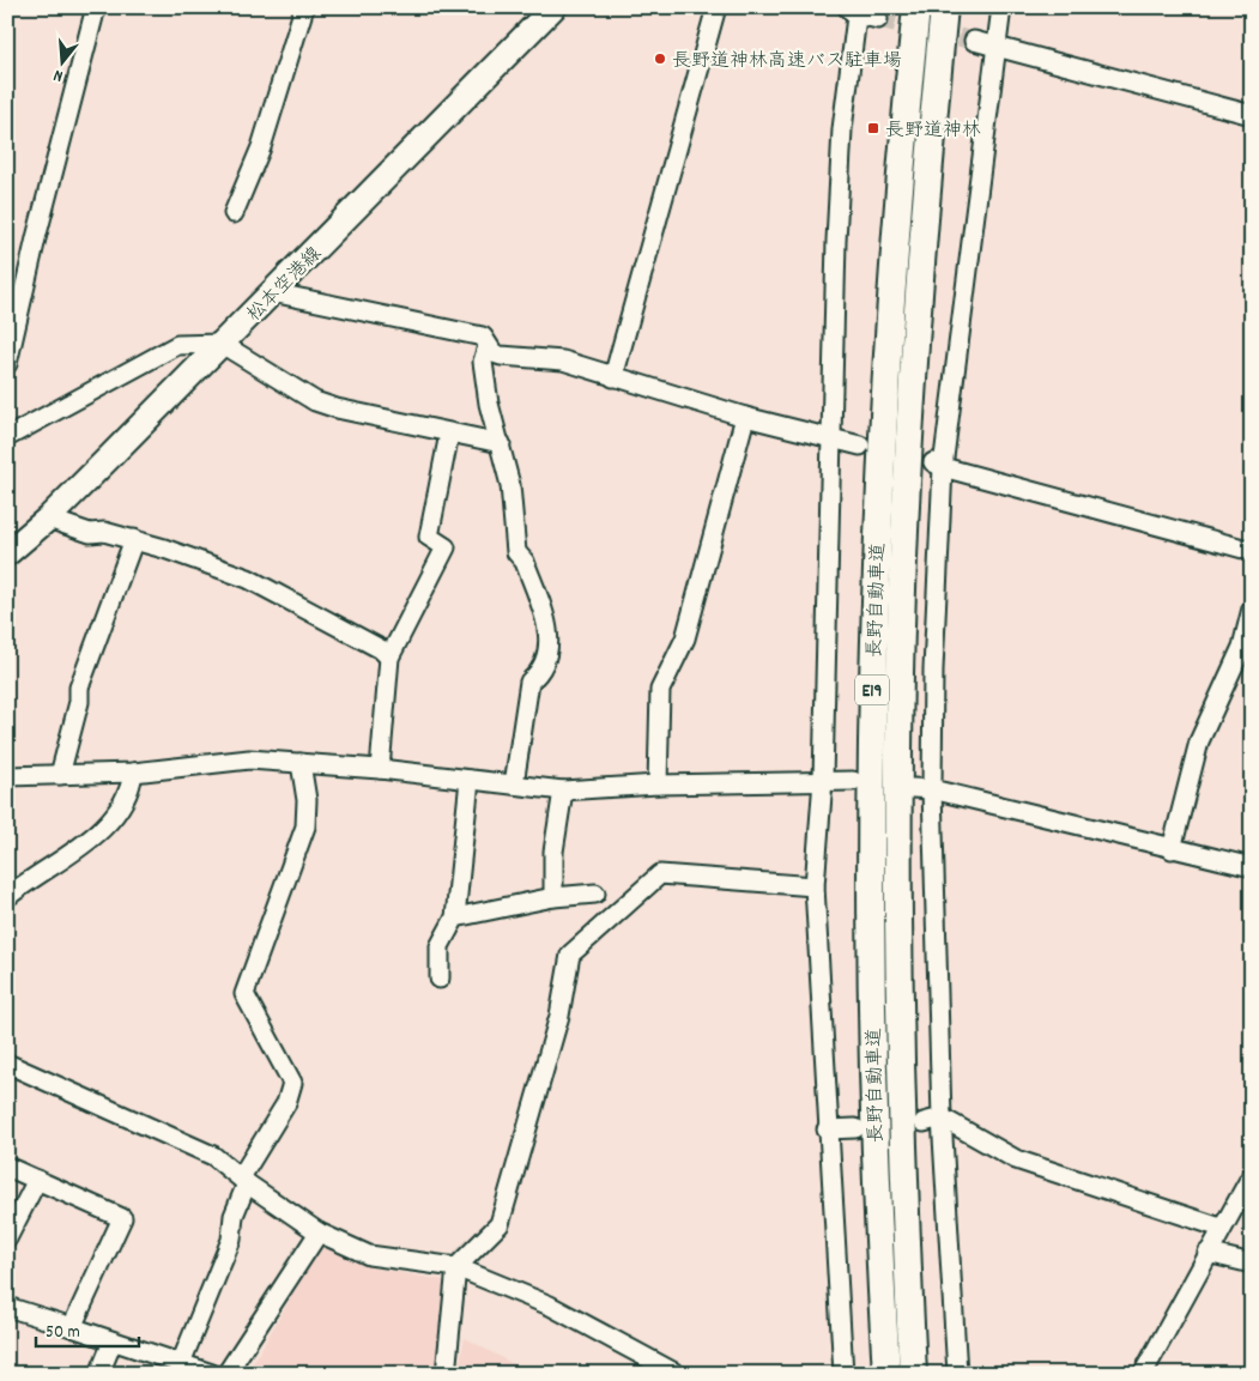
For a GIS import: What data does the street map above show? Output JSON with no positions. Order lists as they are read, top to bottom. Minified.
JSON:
{"streets":{"highway":["長野自動車道","E19"],"main road":["松本空港線"]},"places":{"other":["長野道神林高速バス駐車場"],"transit":["長野道神林"]},"scale_bar":"50 m","north":"bottom"}
